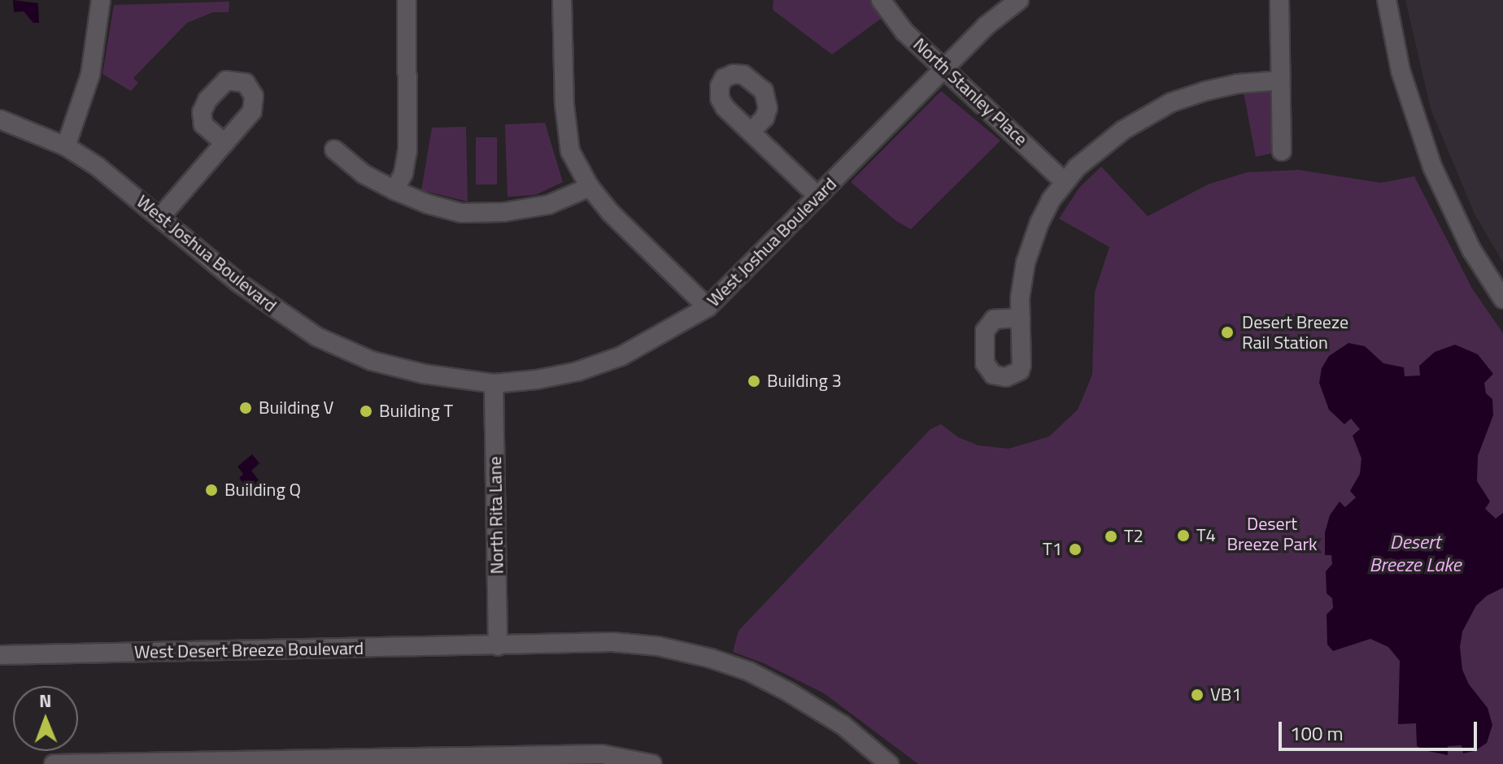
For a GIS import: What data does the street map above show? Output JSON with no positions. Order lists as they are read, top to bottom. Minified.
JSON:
{"streets":{"street":["North Stanley Place","West Joshua Boulevard","North Rita Lane","West Desert Breeze Boulevard"]},"crossings":[["North Stanley Place","West Joshua Boulevard"],["West Joshua Boulevard","North Rita Lane"],["North Rita Lane","West Desert Breeze Boulevard"]],"water":["Desert Breeze Lake"],"parks":["Desert Breeze Park"],"places":["Desert Breeze Rail Station","Building 3","Building V","Building T","Building Q","T4","T2","T1","VB1"],"scale_bar":"100 m","north":"top"}
